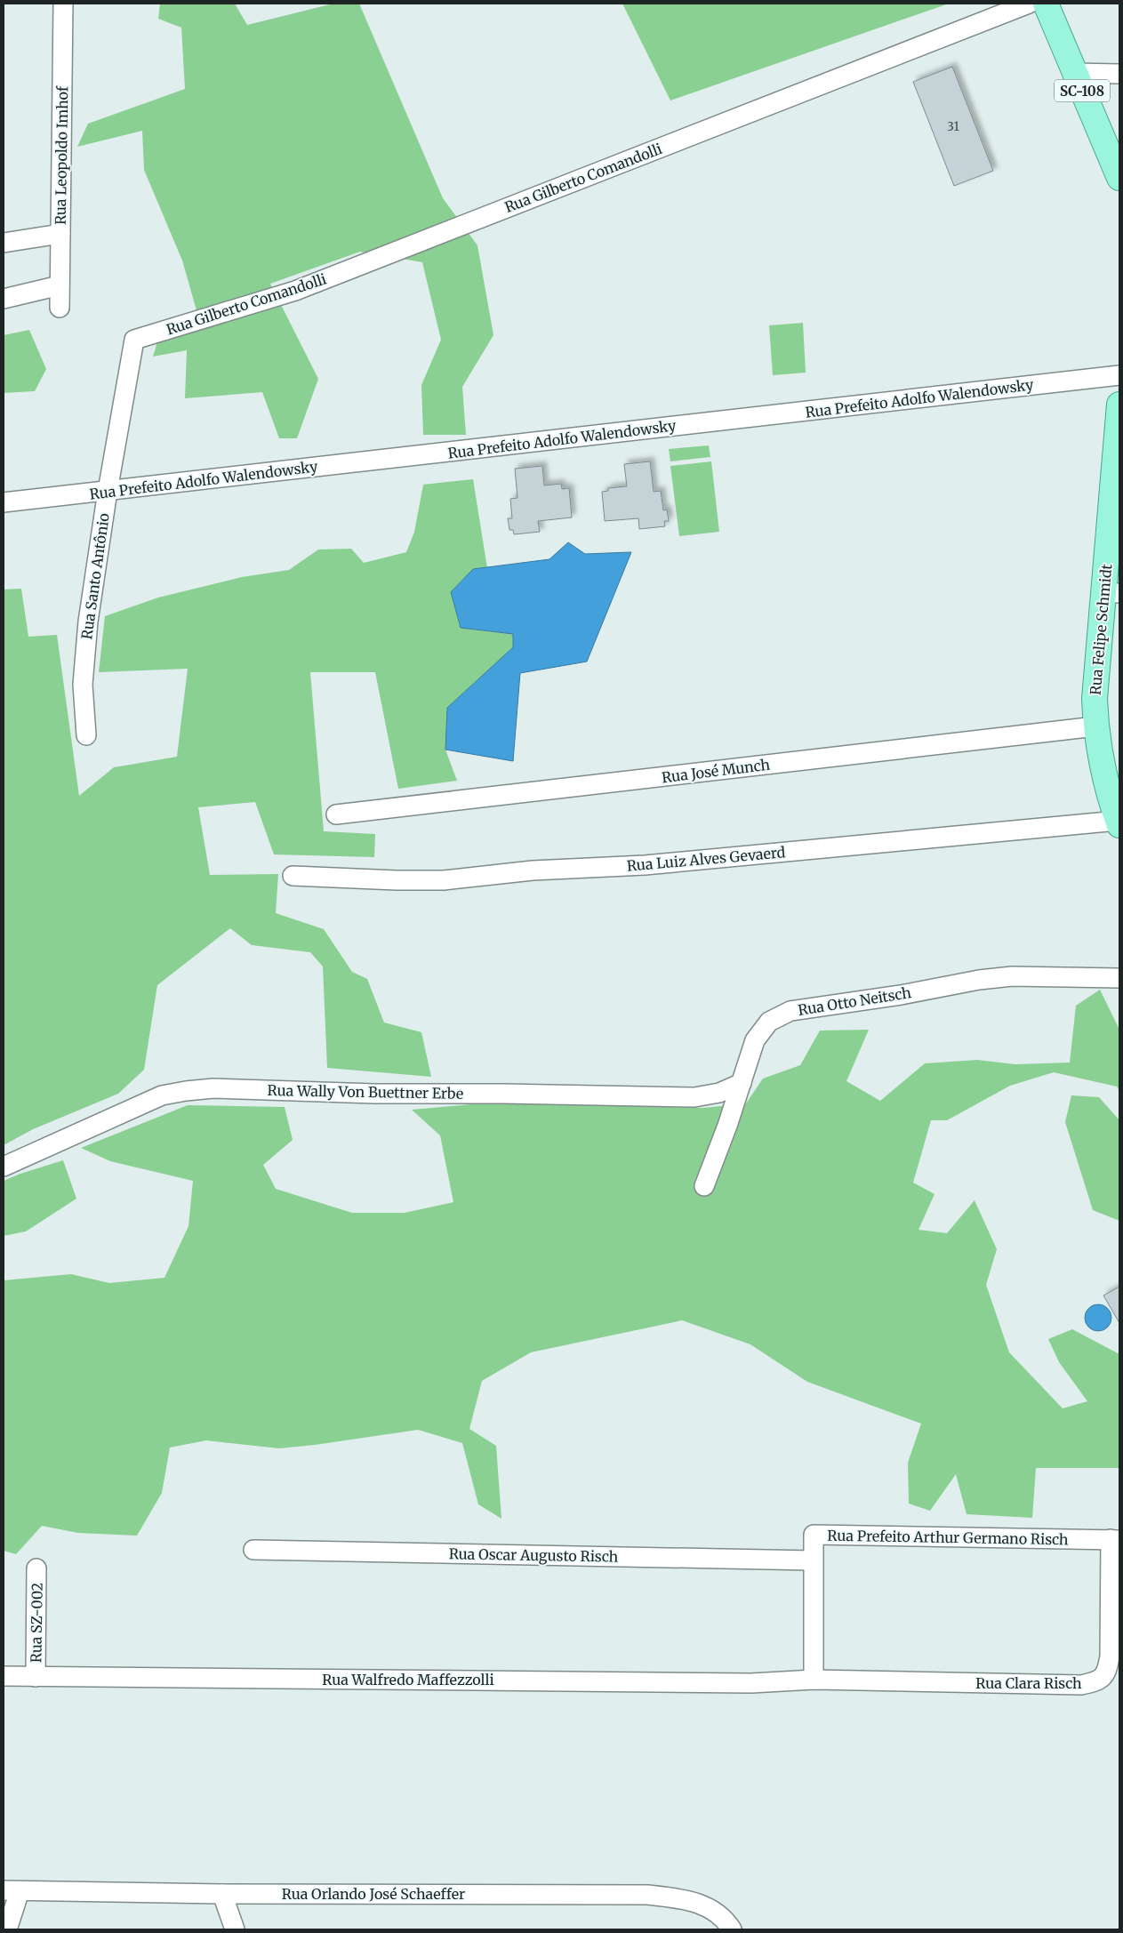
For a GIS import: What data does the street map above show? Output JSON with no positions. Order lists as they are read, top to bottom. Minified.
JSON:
{"streets":{"main road":["SC-108","Rua Felipe Schmidt"],"street":["Rua Leopoldo Imhof","Rua Gilberto Comandolli","Rua Prefeito Adolfo Walendowsky","Rua Santo Antônio","Rua José Munch","Rua Luiz Alves Gevaerd","Rua Otto Neitsch","Rua Wally Von Buettner Erbe","Rua Prefeito Arthur Germano Risch","Rua Oscar Augusto Risch","Rua SZ-002","Rua Walfredo Maffezzolli","Rua Clara Risch","Rua Orlando José Schaeffer"]},"crossings":[["Rua Gilberto Comandolli","Rua Santo Antônio"],["Rua Prefeito Adolfo Walendowsky","Rua Santo Antônio"],["Rua Felipe Schmidt","Rua José Munch"],["Rua Felipe Schmidt","Rua Luiz Alves Gevaerd"],["Rua Otto Neitsch","Rua Wally Von Buettner Erbe"],["Rua Prefeito Arthur Germano Risch","Rua Oscar Augusto Risch"],["Rua Prefeito Arthur Germano Risch","Rua Walfredo Maffezzolli"],["Rua Prefeito Arthur Germano Risch","Rua Clara Risch"],["Rua SZ-002","Rua Walfredo Maffezzolli"],["Rua Walfredo Maffezzolli","Rua Clara Risch"]],"house_numbers":["31"]}
